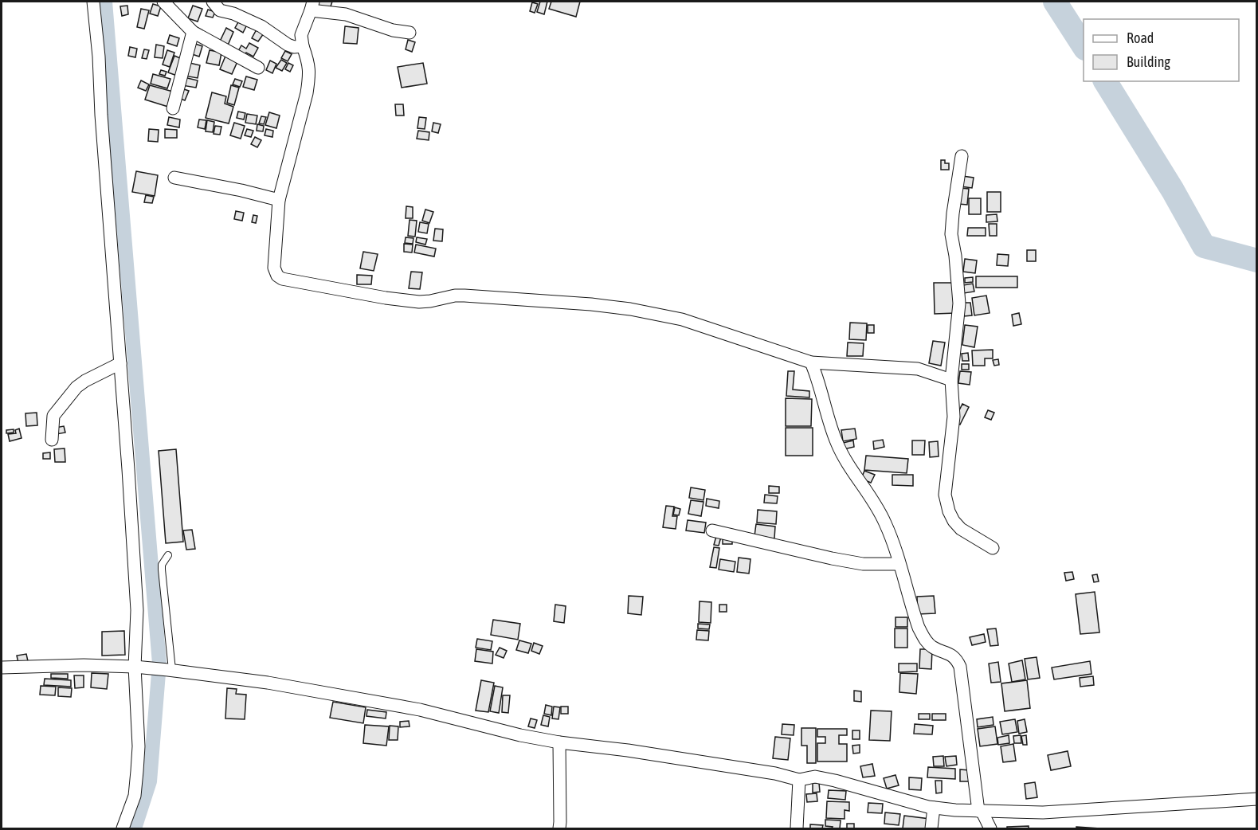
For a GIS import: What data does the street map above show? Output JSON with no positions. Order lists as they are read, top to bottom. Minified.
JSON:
{"legend":["Road","Building"]}
